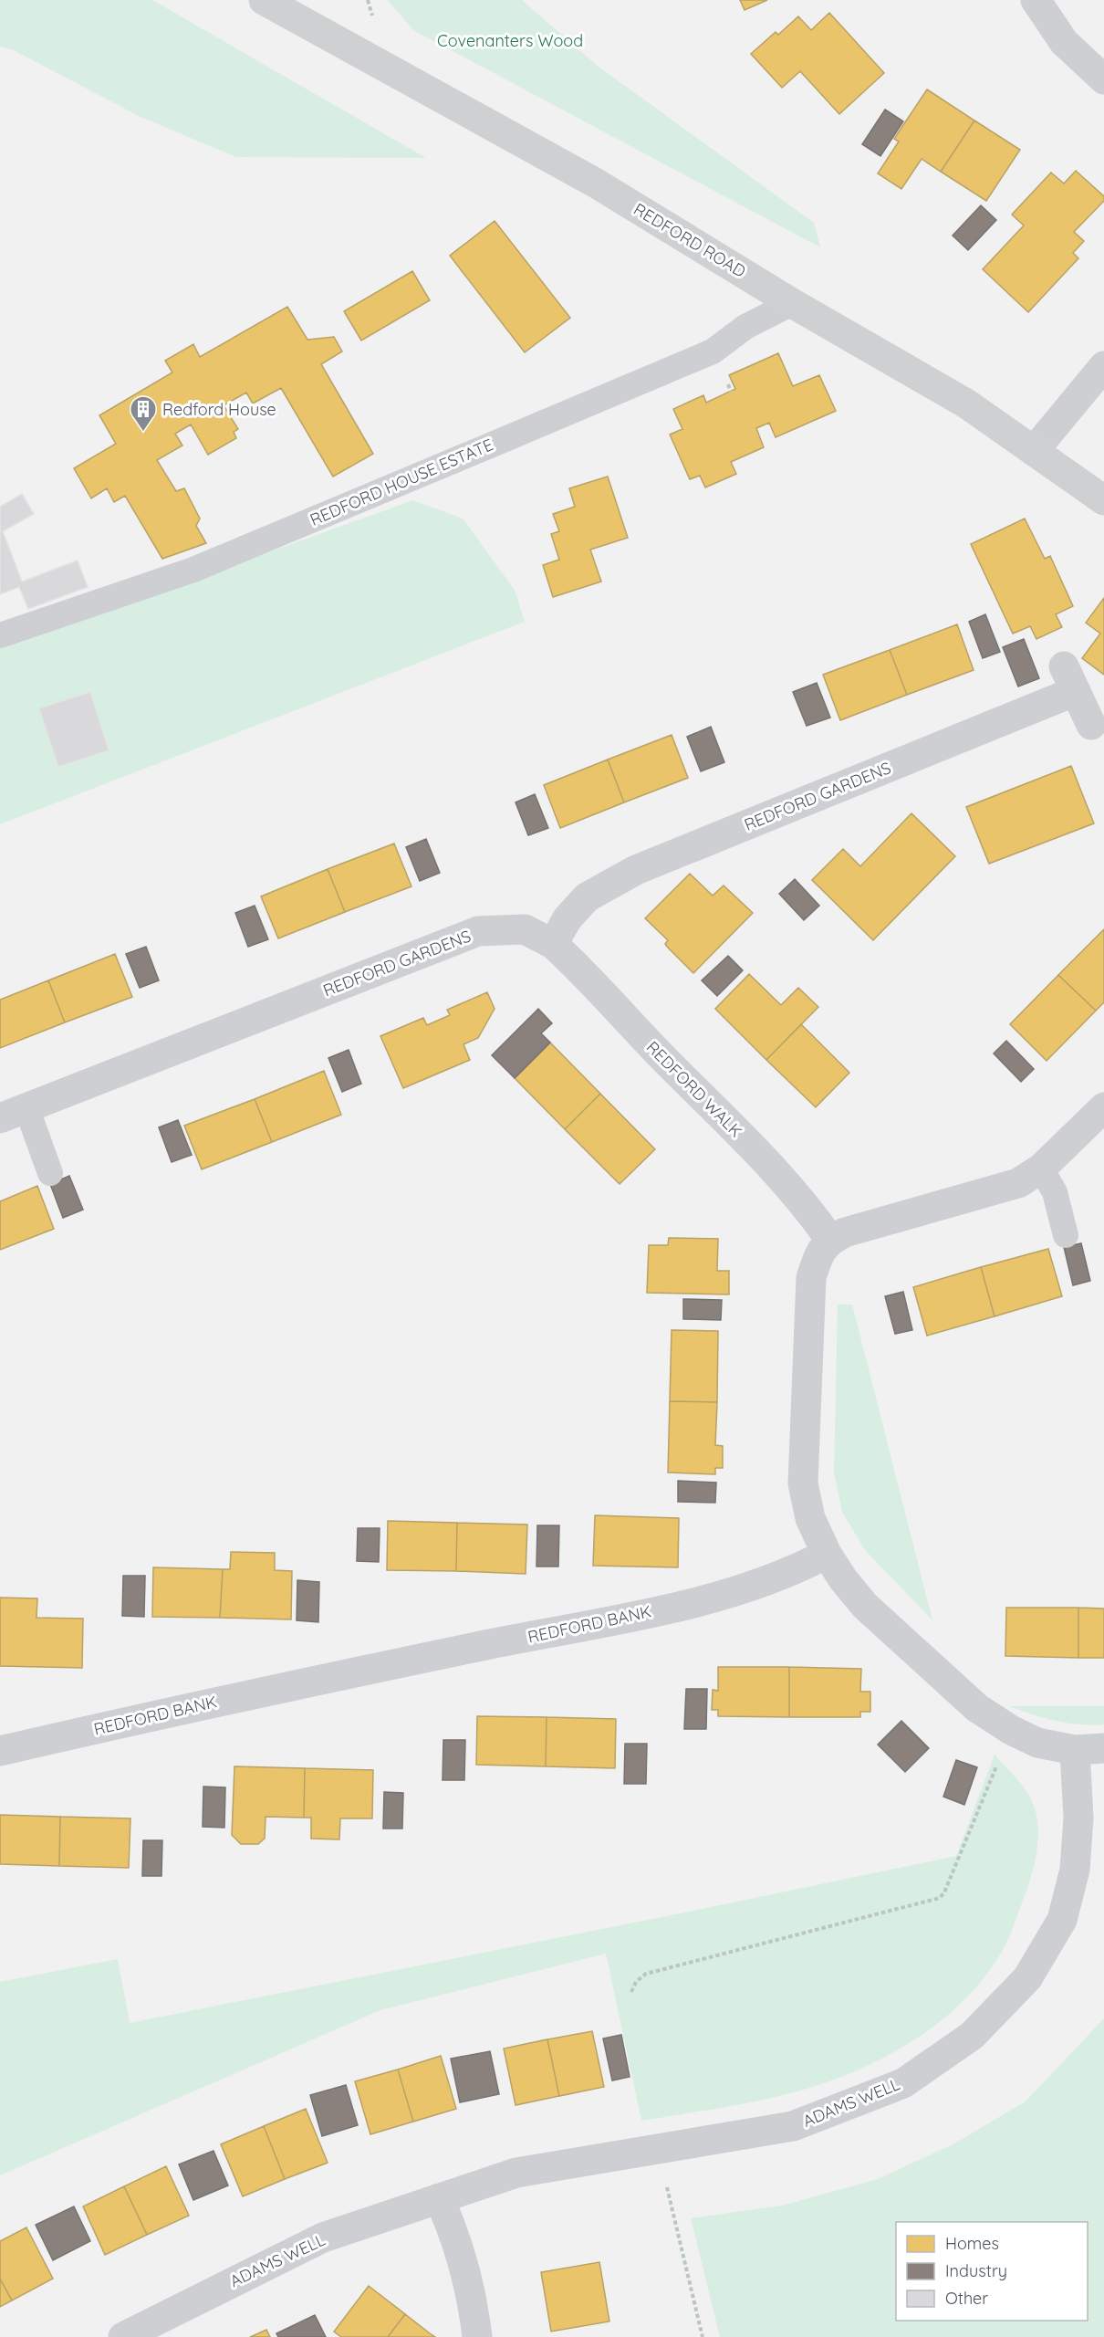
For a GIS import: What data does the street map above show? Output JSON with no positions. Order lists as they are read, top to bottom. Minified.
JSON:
{"streets":{"main road":["REDFORD ROAD"],"street":["REDFORD GARDENS","REDFORD WALK","REDFORD BANK","ADAMS WELL"],"lane":["REDFORD HOUSE ESTATE"]},"crossings":[["REDFORD ROAD","REDFORD HOUSE ESTATE"],["REDFORD GARDENS","REDFORD WALK"]],"parks":["Covenanters Wood"],"places":{"building":["Redford House"]},"legend":["Homes","Industry","Other"]}
